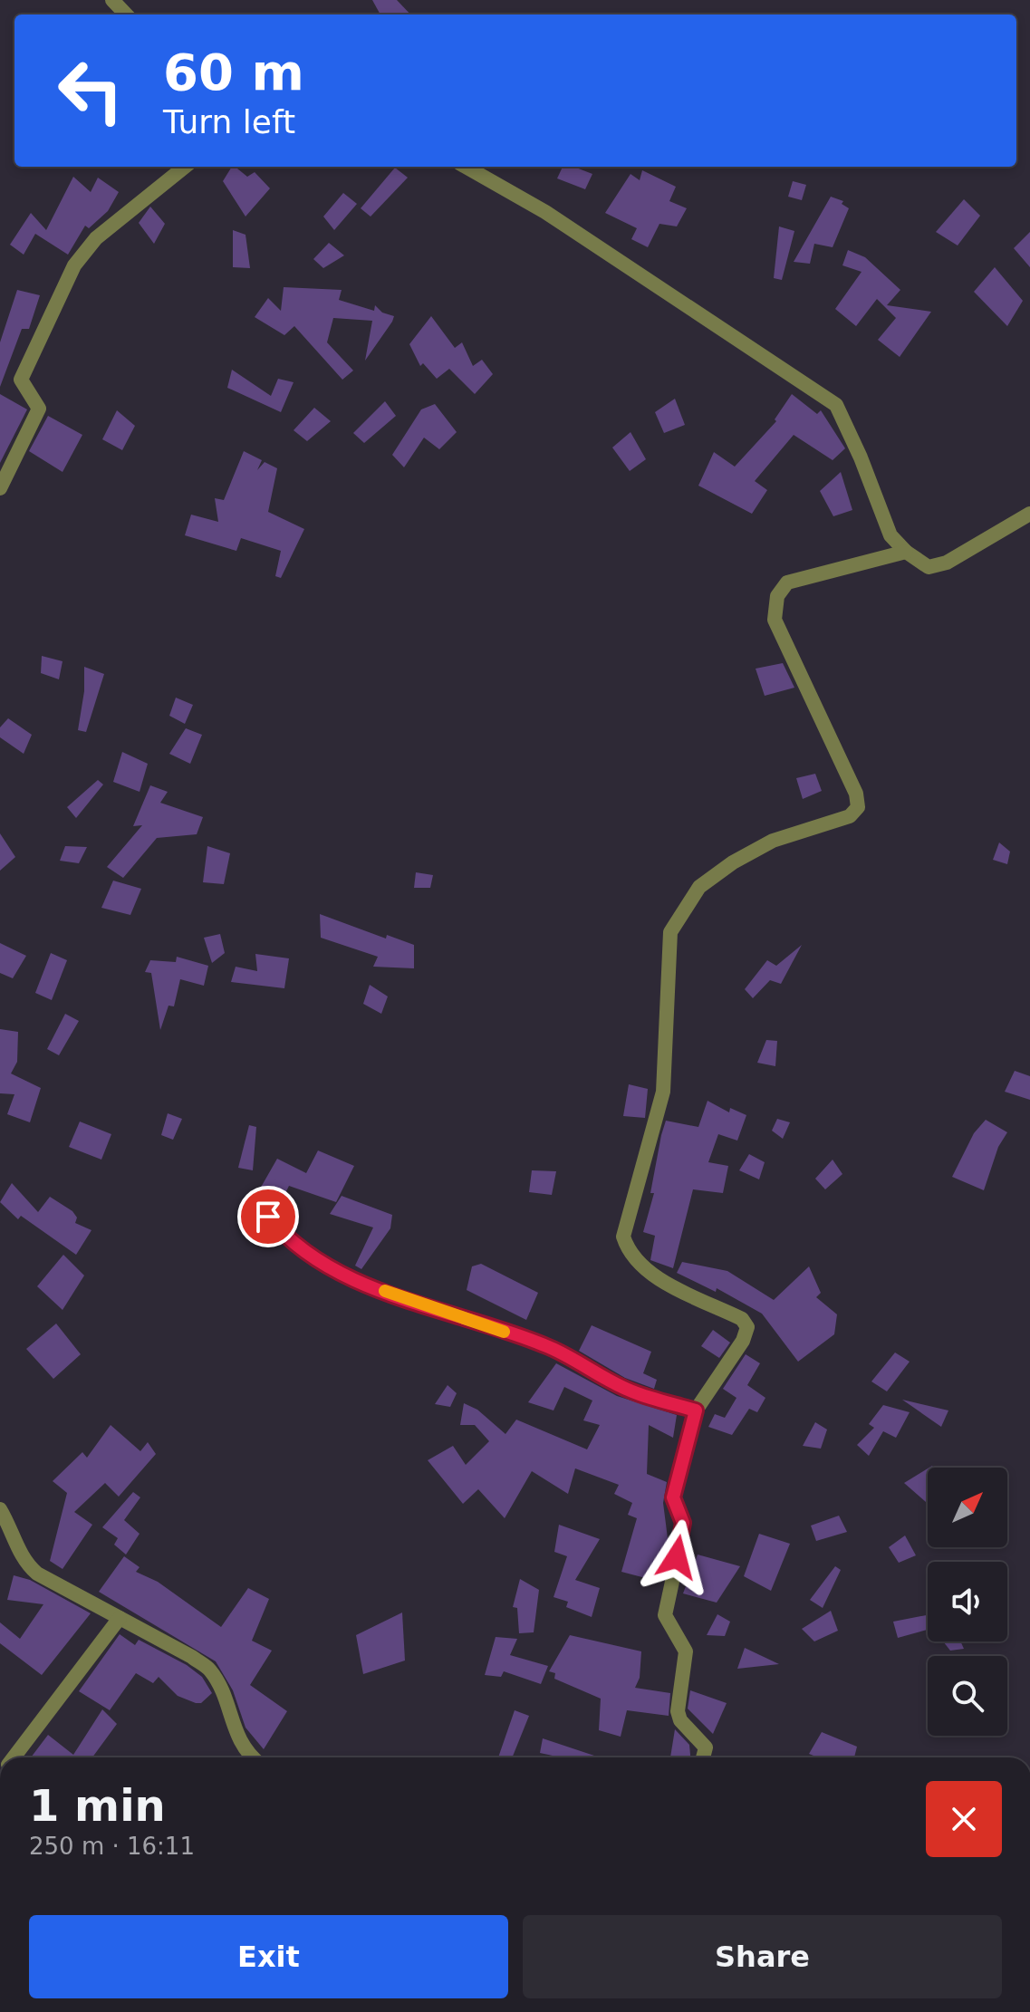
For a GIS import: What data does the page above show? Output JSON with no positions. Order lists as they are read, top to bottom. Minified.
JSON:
{"north":"top right","page":{"turn":["60 m","Turn left"],"heading":["1 min","250 m · 16:11"],"buttons":["Exit","Share"]}}
